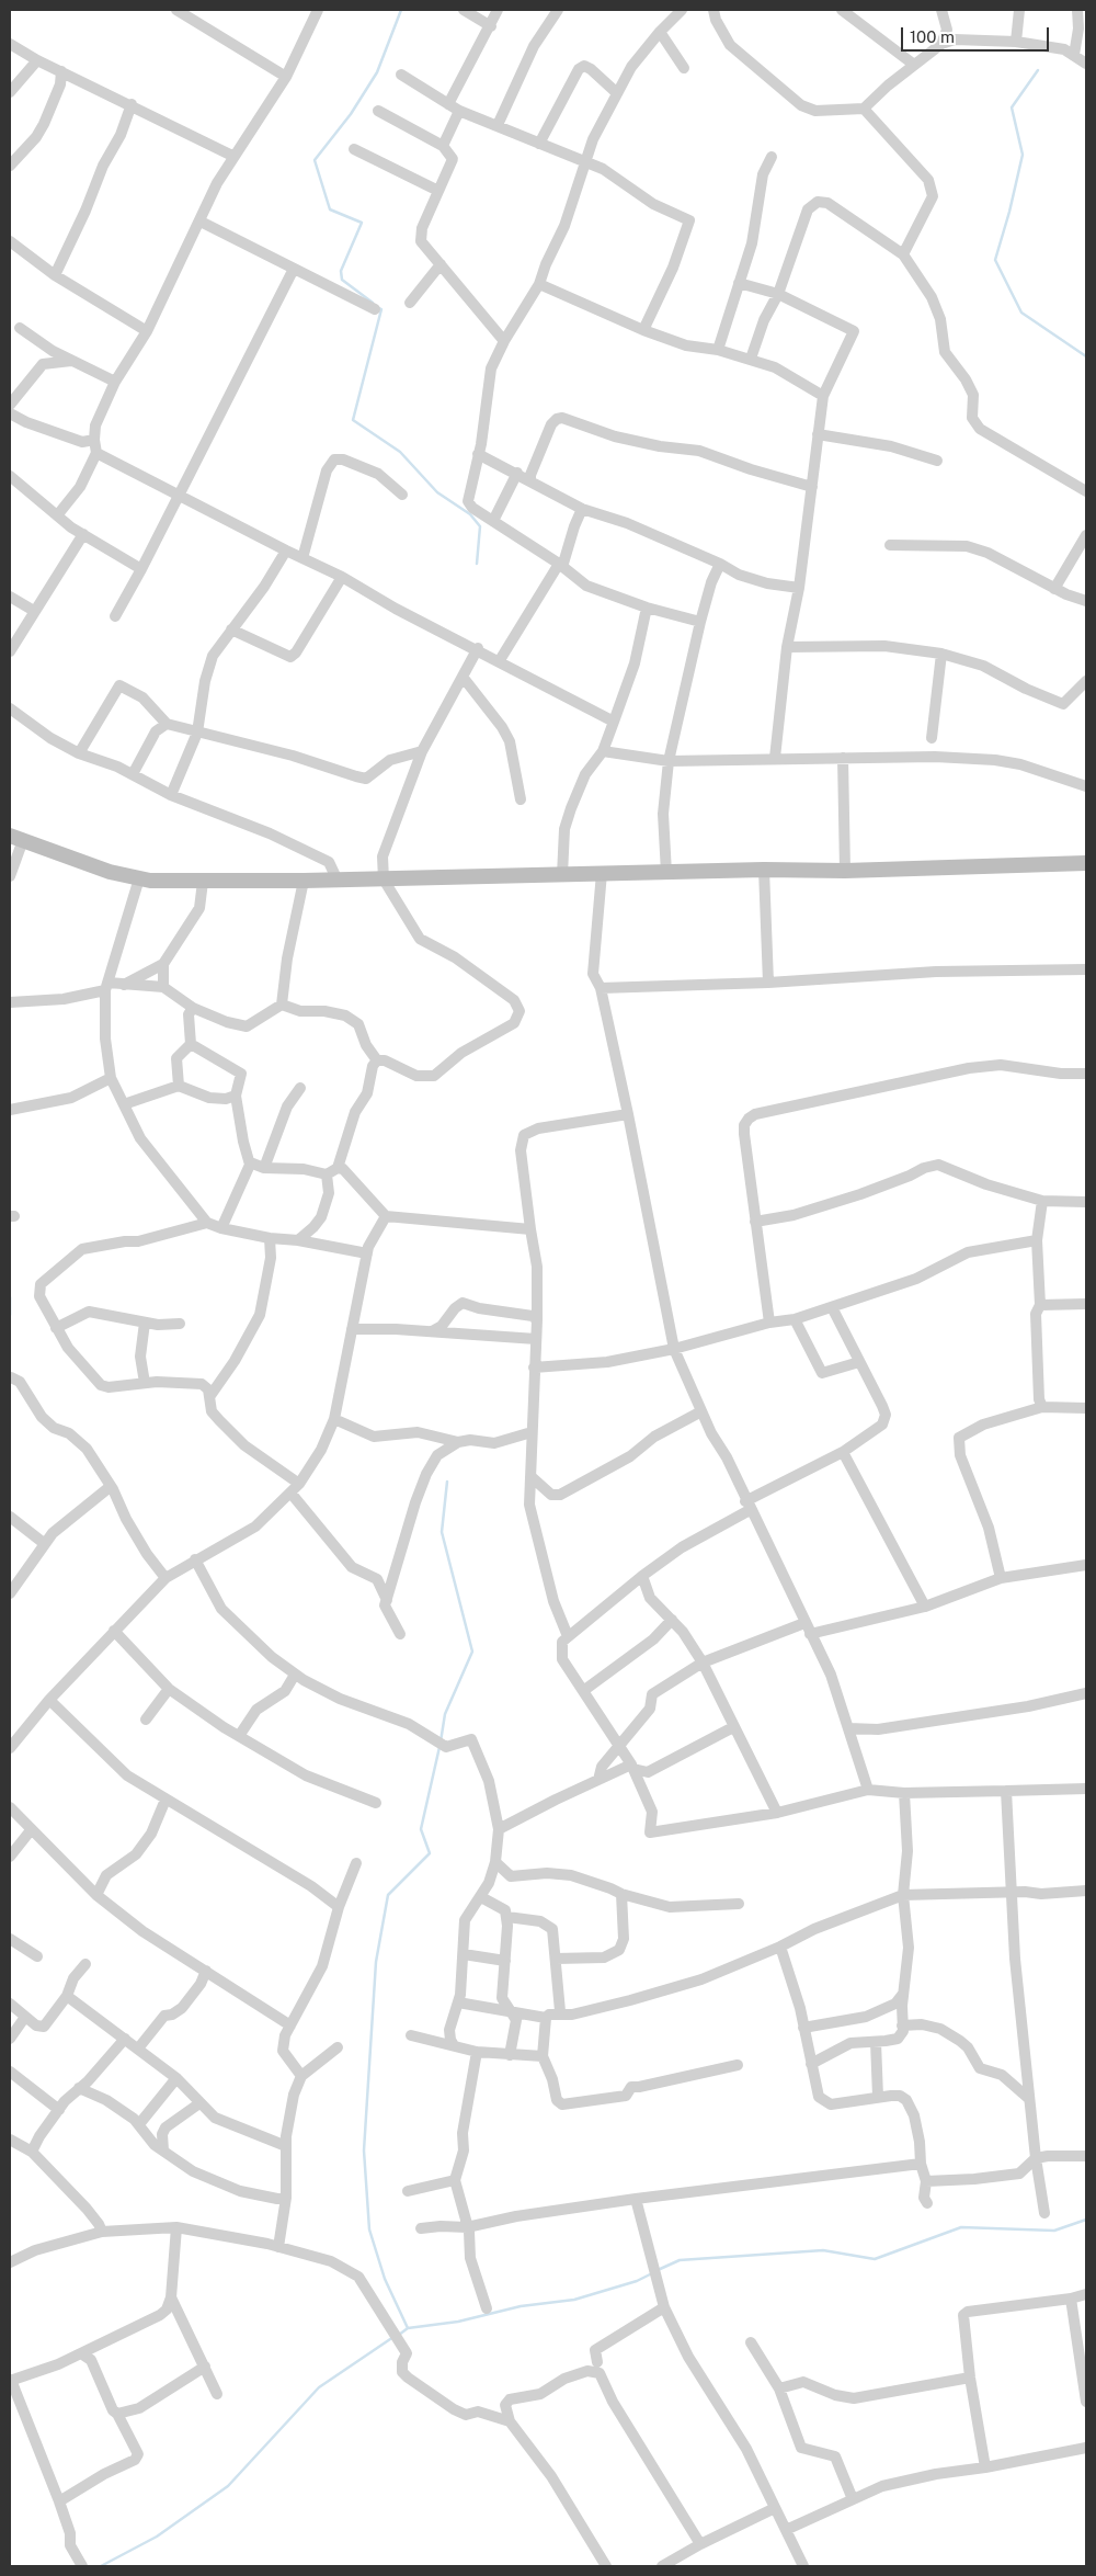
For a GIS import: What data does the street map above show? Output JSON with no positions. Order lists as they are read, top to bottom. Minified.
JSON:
{"scale_bar":"100 m"}
